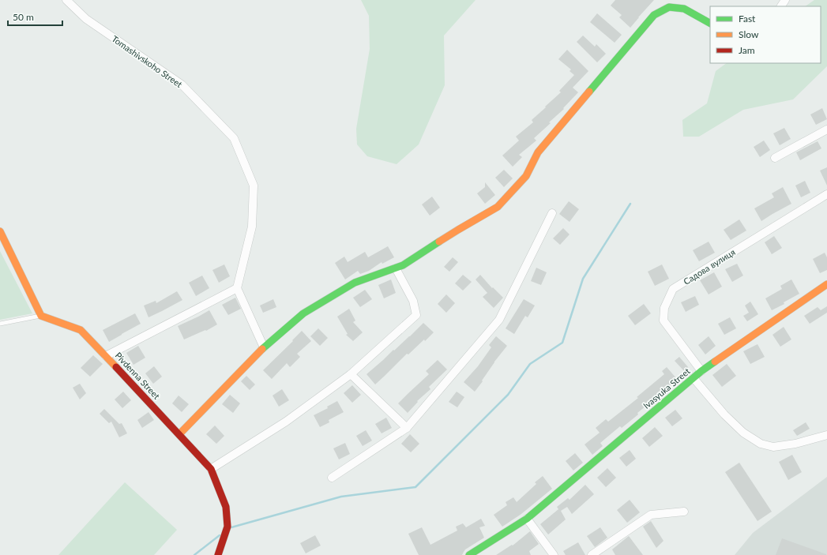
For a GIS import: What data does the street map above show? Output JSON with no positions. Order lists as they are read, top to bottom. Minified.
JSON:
{"streets":{"street":["Tomashivskoho Street","Садова вулиця","Pivdenna Street","Ivasyuka Street"]},"crossings":[["Садова вулиця","Ivasyuka Street"]],"legend":["Fast","Slow","Jam"],"scale_bar":"50 m"}
